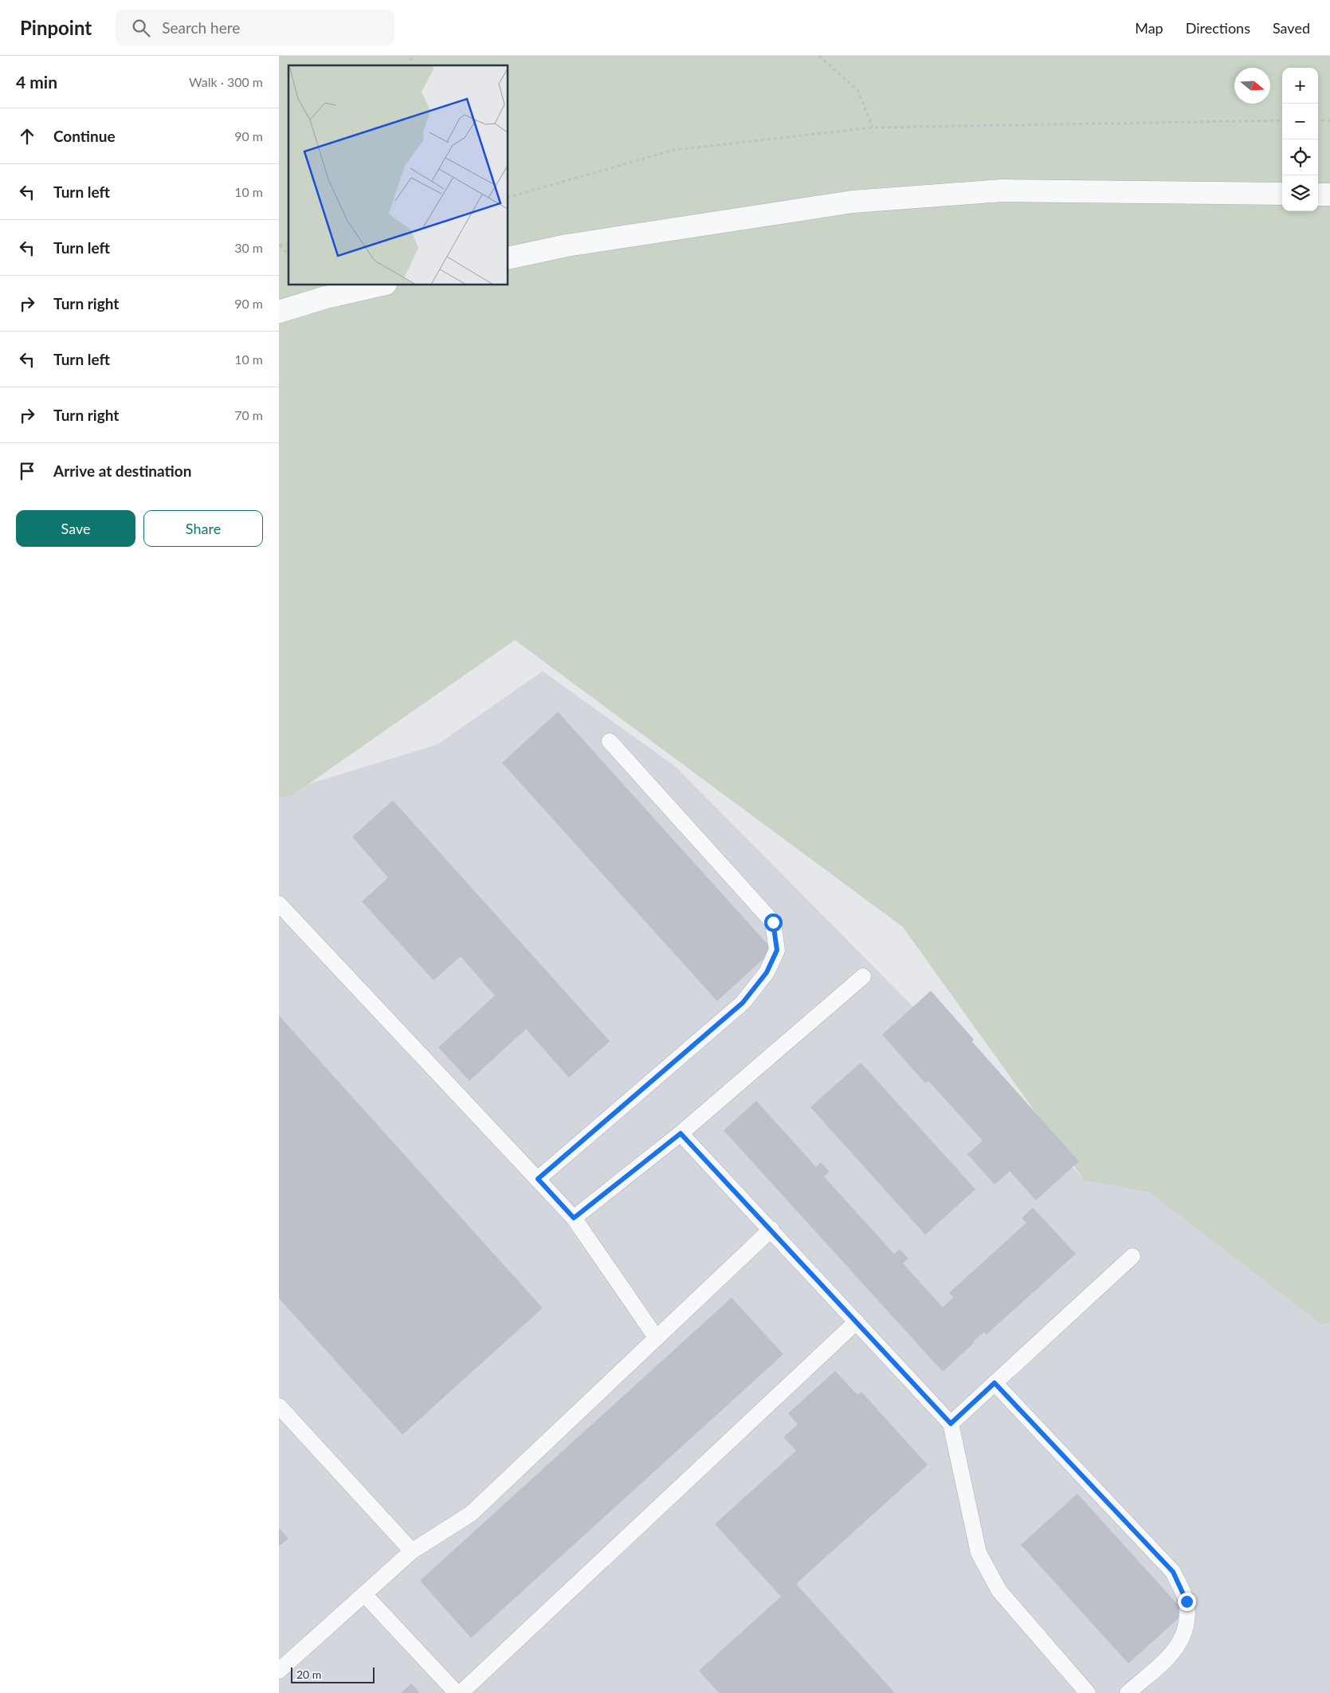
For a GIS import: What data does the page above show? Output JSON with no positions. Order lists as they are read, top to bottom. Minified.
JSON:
{"scale_bar":"20 m","north":"right","page":{"header":"Pinpoint","search":"Search here","nav":["Map","Directions","Saved"],"heading":["4 min","Walk · 300 m"],"map_buttons":["+","−"],"list":[["Continue","90 m"],["Turn left","10 m"],["Turn left","30 m"],["Turn right","90 m"],["Turn left","10 m"],["Turn right","70 m"],"Arrive at destination"],"buttons":["Save","Share"],"scale":"20 m"}}
